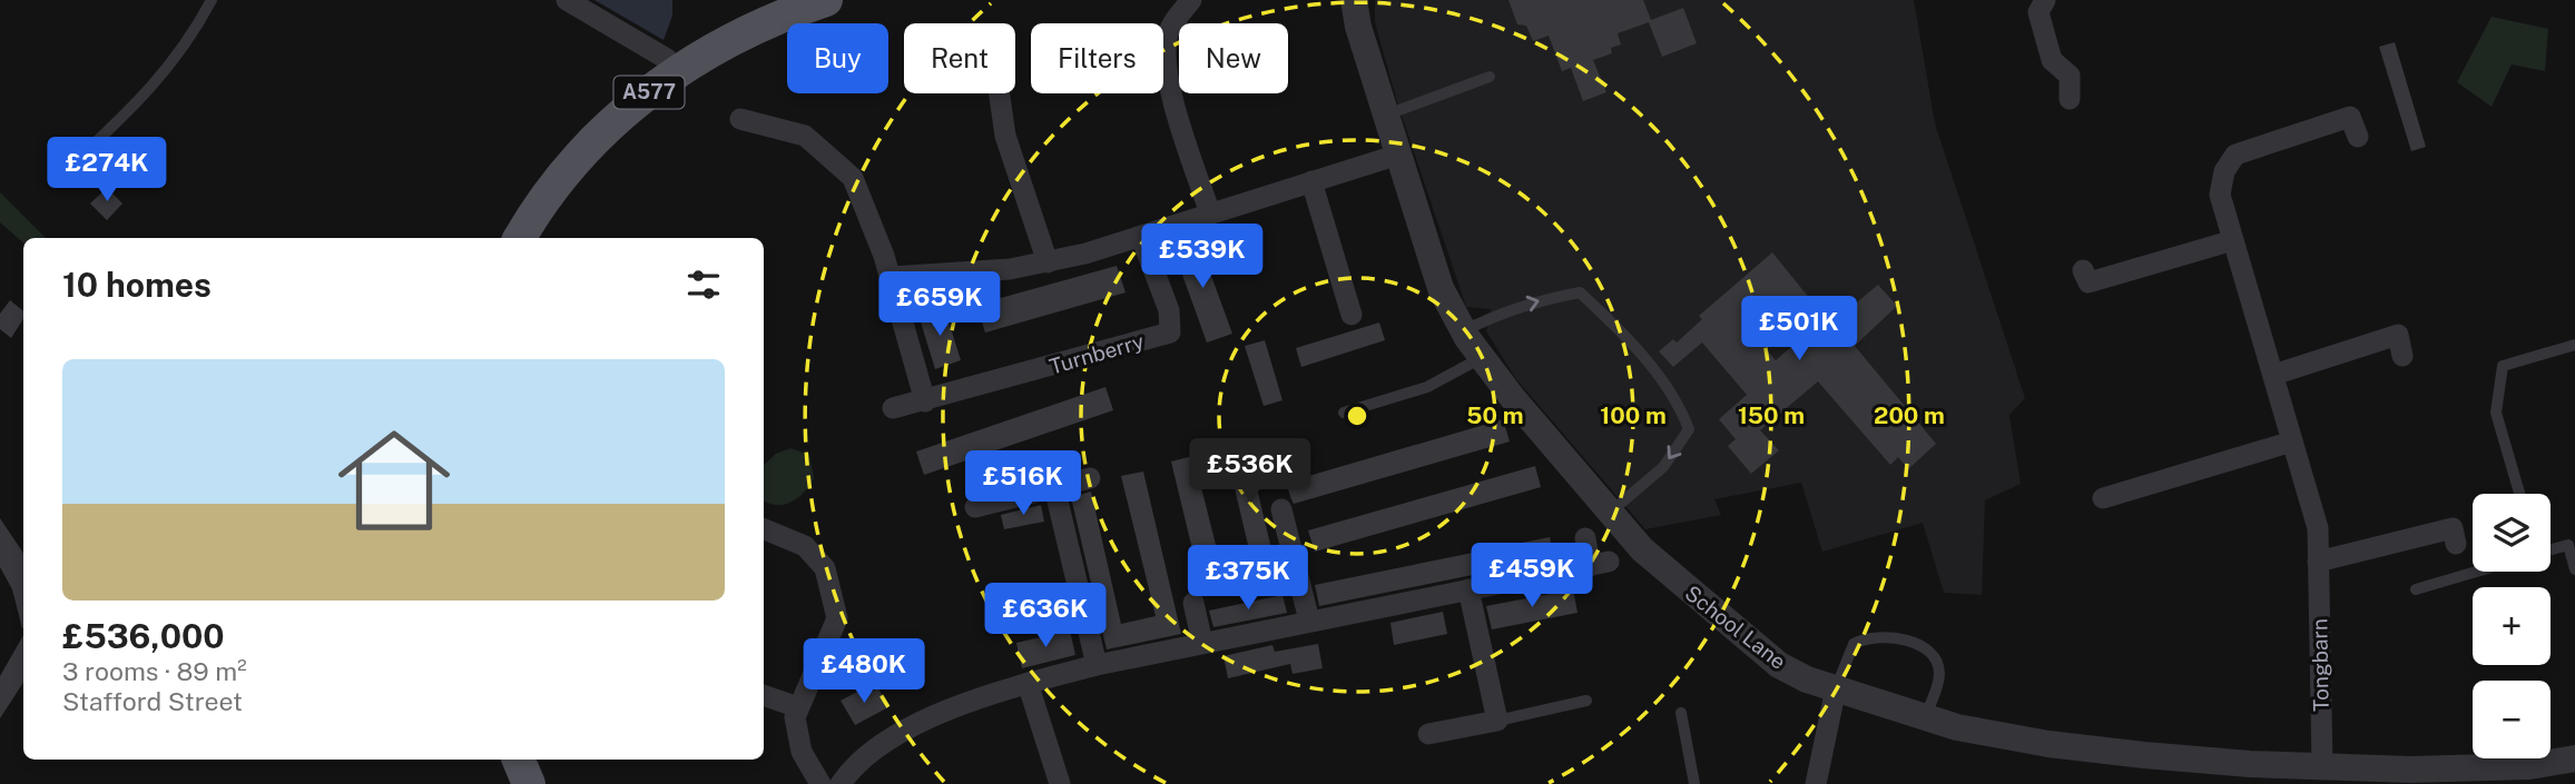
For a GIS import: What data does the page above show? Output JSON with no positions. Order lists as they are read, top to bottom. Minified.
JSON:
{"streets":{"main road":["A577"],"street":["Turnberry","School Lane","Tongbarn"]},"crossings":[["School Lane","Tongbarn"]],"page":{"chip":["Buy","Rent","Filters","New"],"price":["£274K","£539K","£659K","£501K","£536K","£516K","£459K","£375K","£636K","£480K"],"heading":"10 homes","list":[{"name":"£536,000","note":"3 rooms · 89 m² · Stafford Street"}],"map_buttons":["+","−"]},"rings":["50 m","100 m","150 m","200 m"]}
